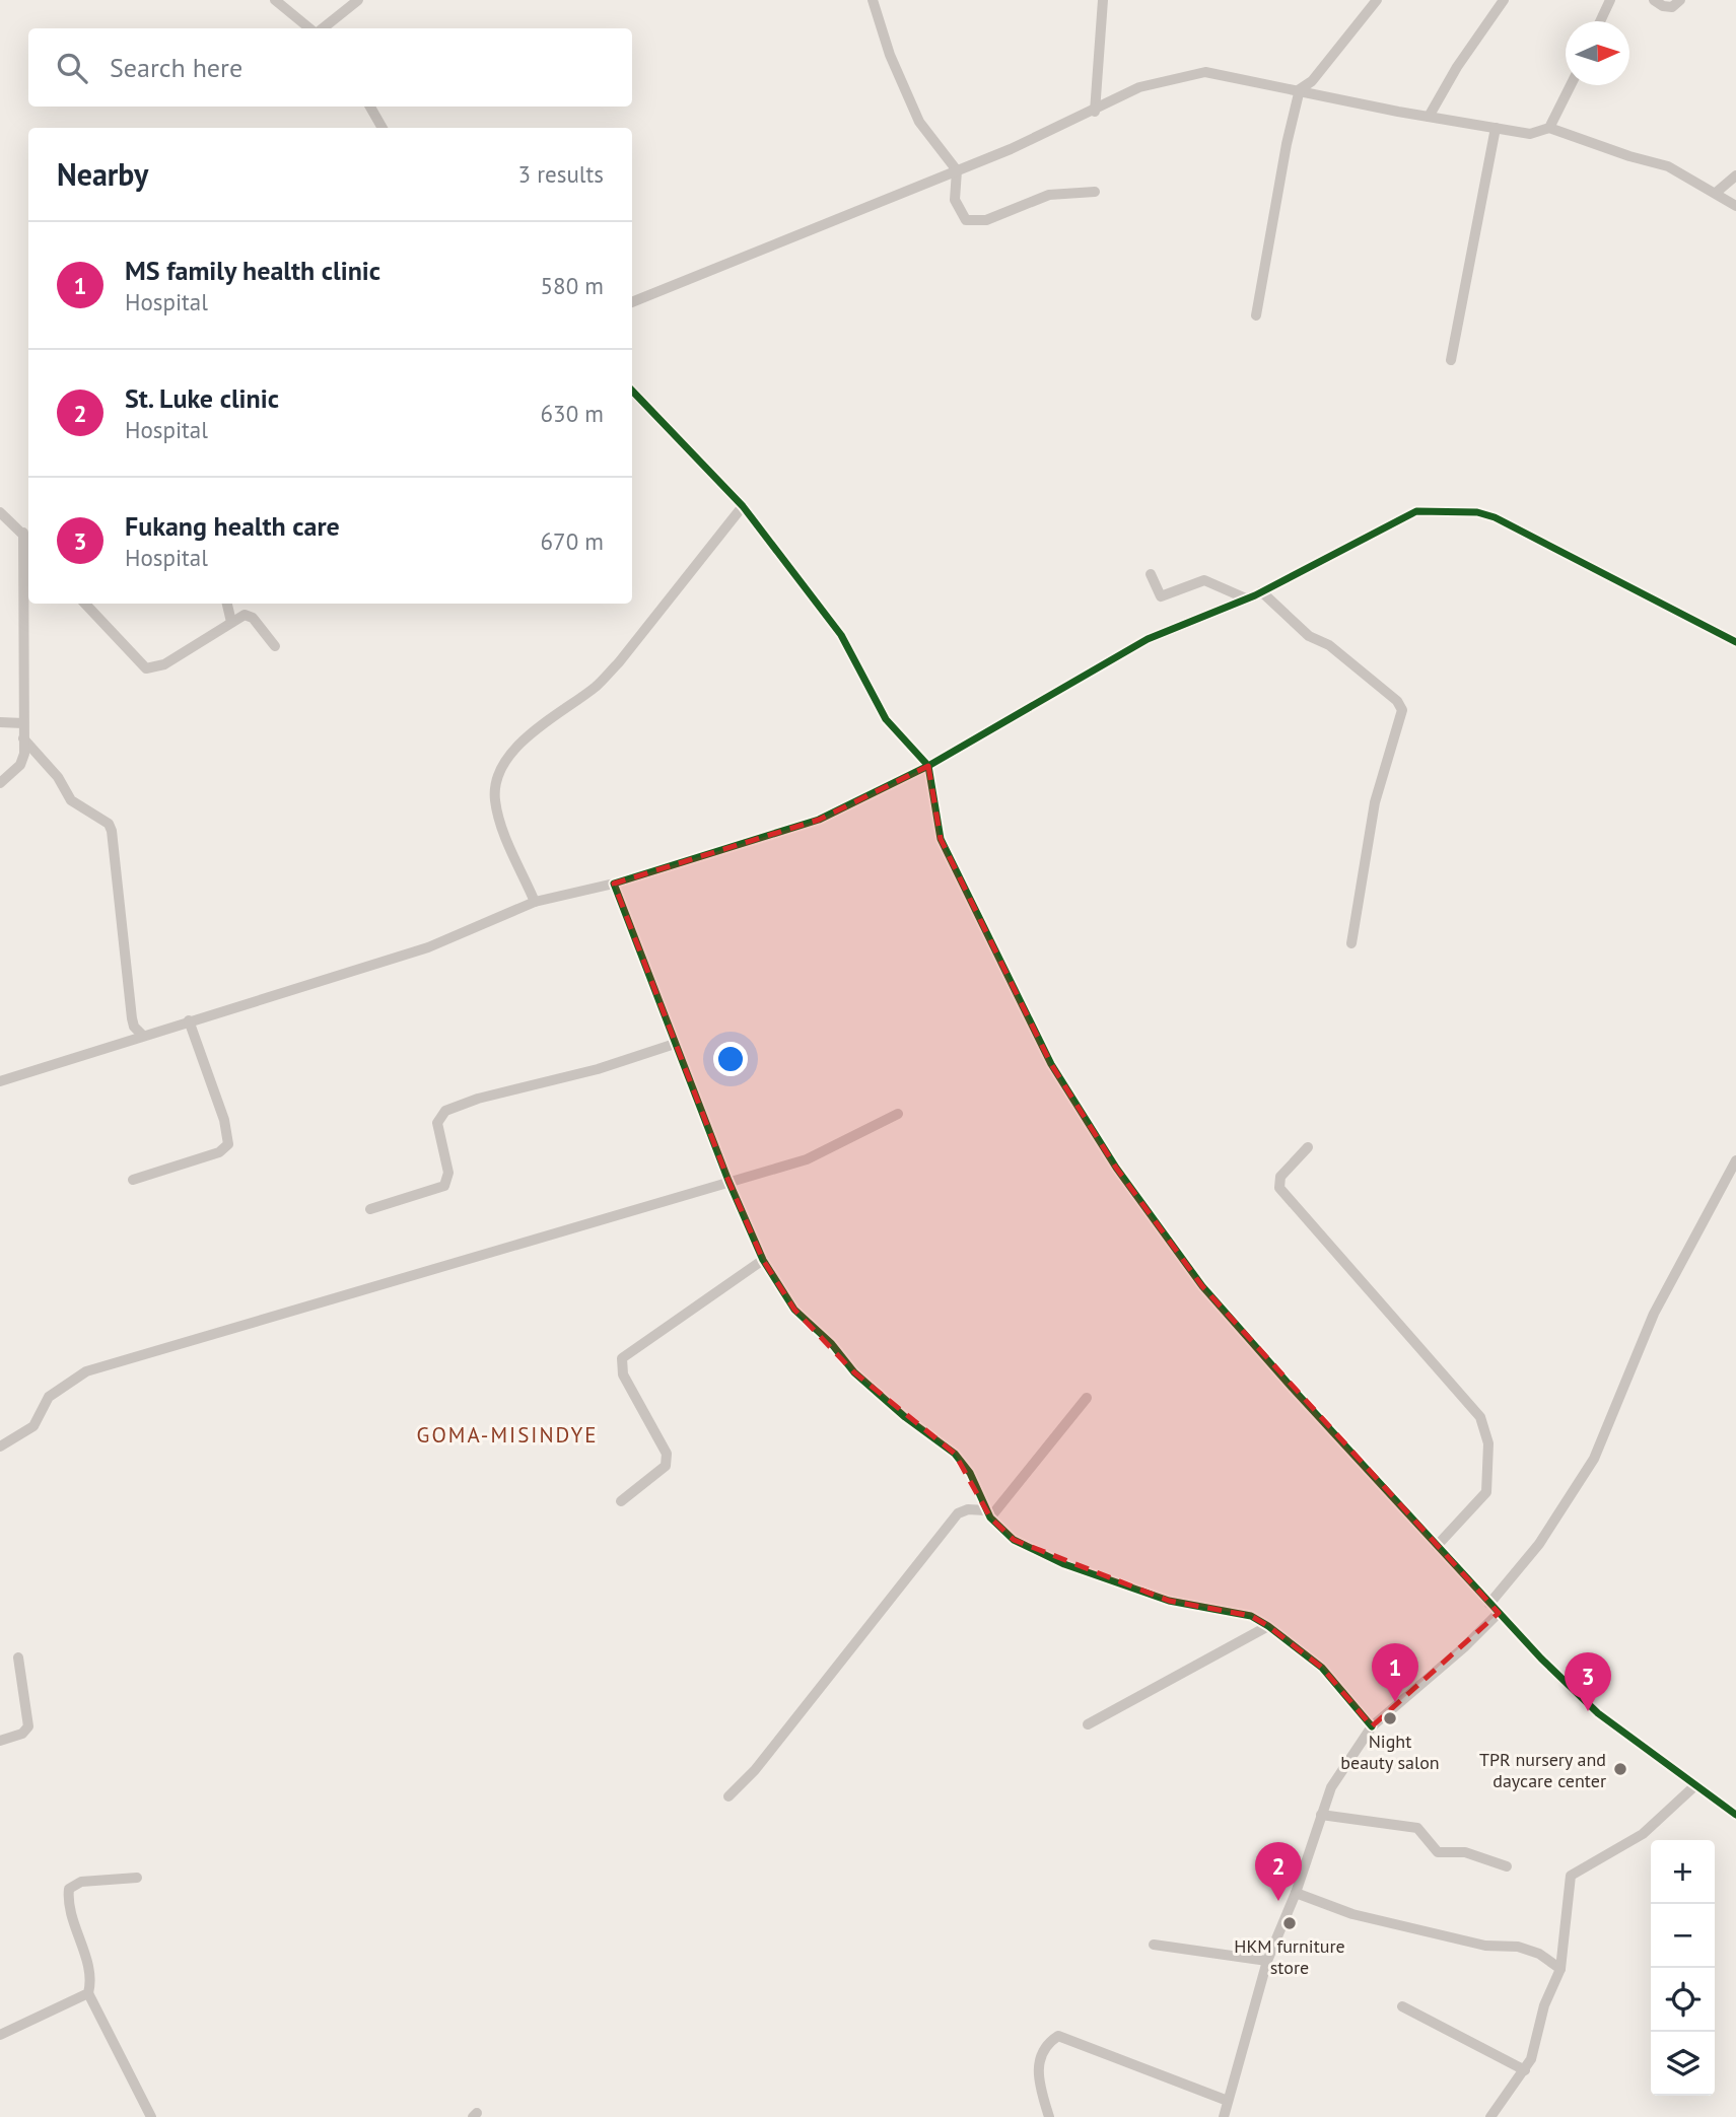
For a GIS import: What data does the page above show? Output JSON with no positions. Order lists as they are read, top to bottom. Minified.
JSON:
{"districts":["GOMA-MISINDYE"],"places":["Night beauty salon","TPR nursery and daycare center","HKM furniture store"],"north":"right","page":{"search":"Search here","heading":["Nearby","3 results"],"list":[{"mark":"1","name":"MS family health clinic","note":"Hospital","value":"580 m"},{"mark":"2","name":"St. Luke clinic","note":"Hospital","value":"630 m"},{"mark":"3","name":"Fukang health care","note":"Hospital","value":"670 m"}],"pins":["1","3","2"],"map_buttons":["+","−"]}}
